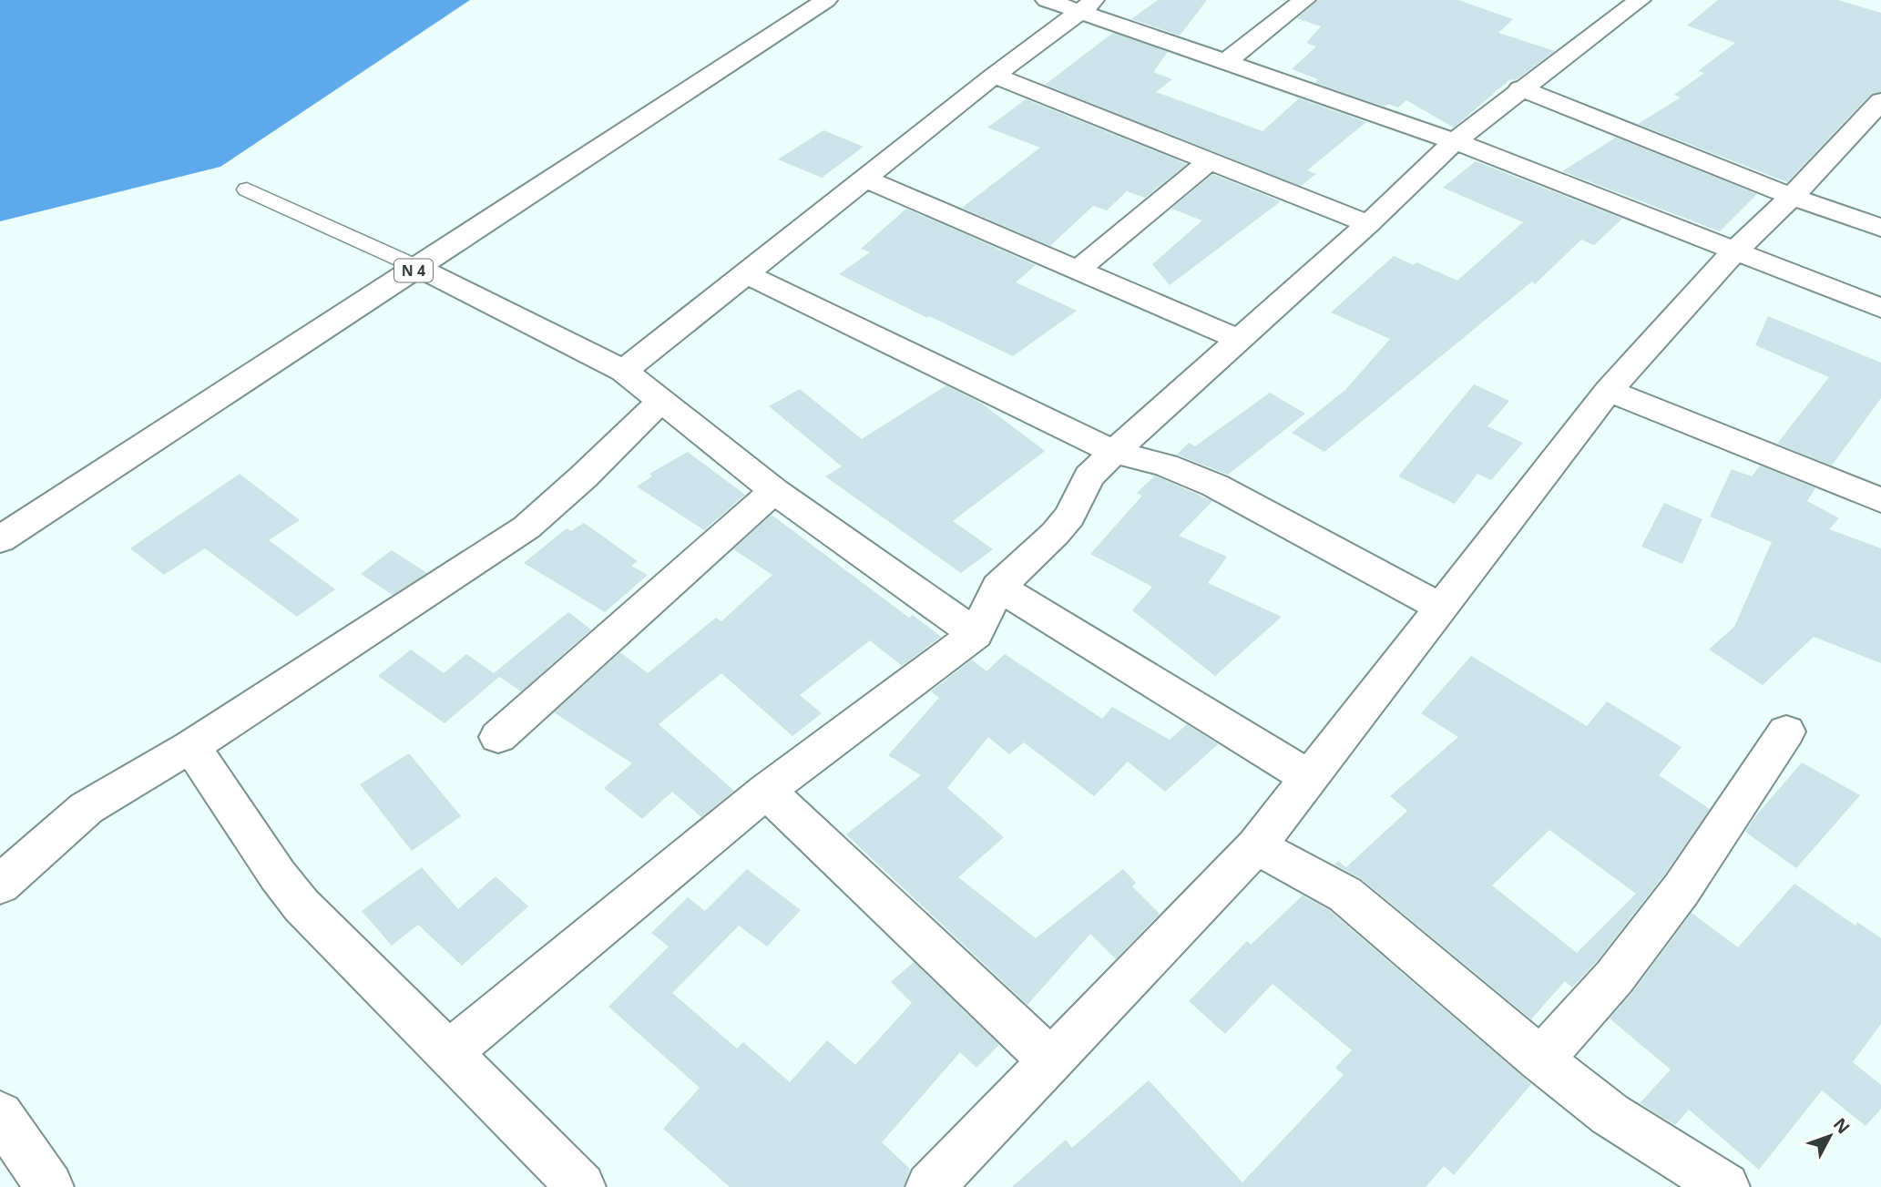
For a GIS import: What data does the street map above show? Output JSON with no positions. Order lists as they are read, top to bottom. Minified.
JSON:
{"streets":{"main road":["N 4"]},"north":"top right"}
